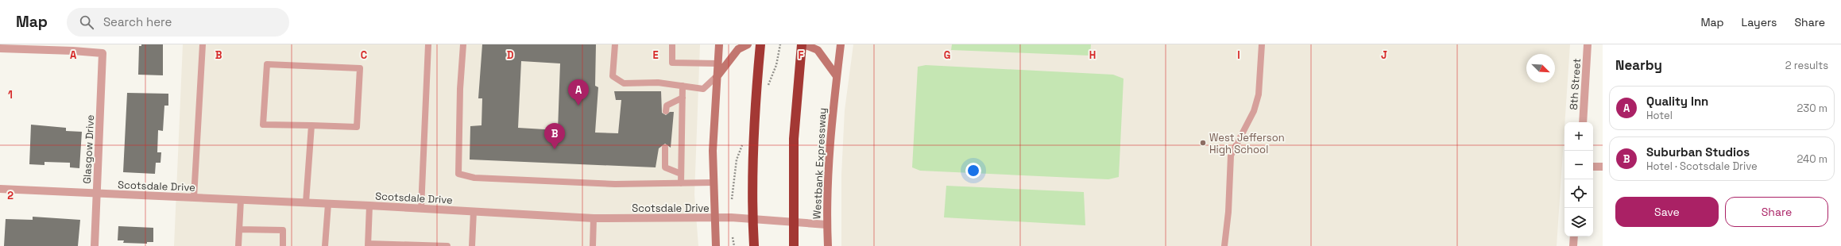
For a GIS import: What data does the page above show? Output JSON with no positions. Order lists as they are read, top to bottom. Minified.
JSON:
{"streets":{"main road":["Westbank Expressway"],"street":["8th Street","Glasgow Drive","Scotsdale Drive"]},"crossings":[["Glasgow Drive","Scotsdale Drive"],["Westbank Expressway","Scotsdale Drive"]],"places":["West Jefferson High School"],"north":"bottom right","page":{"header":"Map","search":"Search here","nav":["Map","Layers","Share"],"heading":["Nearby","2 results"],"pins":["A","B"],"list":[{"mark":"A","name":"Quality Inn","note":"Hotel","value":"230 m"},{"mark":"B","name":"Suburban Studios","note":"Hotel · Scotsdale Drive","value":"240 m"}],"map_buttons":["+","−"],"buttons":["Save","Share"]},"grid":{"columns":["A","B","C","D","E","F","G","H","I","J"],"rows":["1","2"]}}
